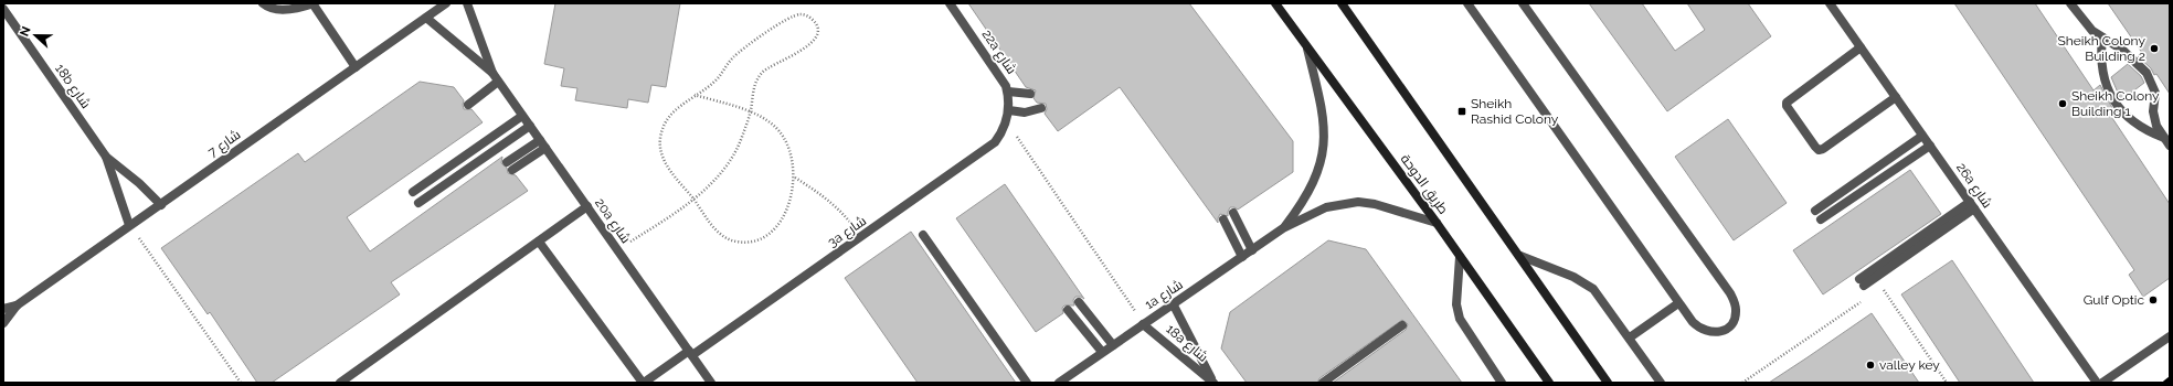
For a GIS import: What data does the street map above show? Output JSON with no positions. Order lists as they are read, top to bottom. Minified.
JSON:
{"streets":{"main road":["طريق الدوحة"],"street":["22a شارع","18b شارع","شارع 7","26a شارع","20a شارع","3a شارع","1a شارع","18a شارع"]},"crossings":[["22a شارع","3a شارع"],["18b شارع","شارع 7"],["شارع 7","20a شارع"],["طريق الدوحة","1a شارع"],["20a شارع","3a شارع"],["1a شارع","18a شارع"]],"places":{"other":["Sheikh Colony Building 2","Sheikh Colony Building 1","Gulf Optic","valley key"],"transit":["Sheikh Rashid Colony"]},"north":"left"}
